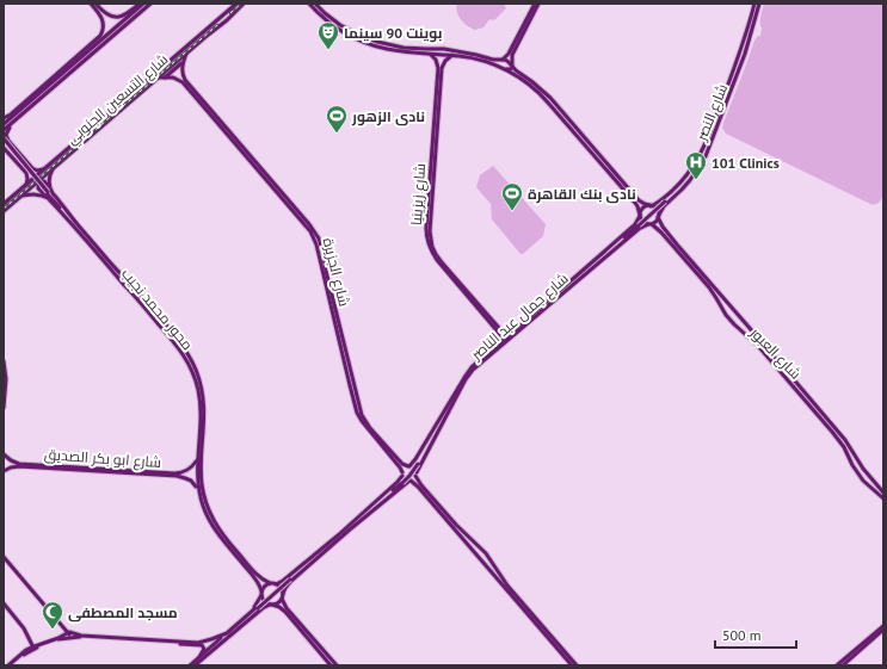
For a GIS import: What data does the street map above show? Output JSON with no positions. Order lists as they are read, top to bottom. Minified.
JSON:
{"streets":{"main road":["شارع التسعين الجنوبي","شارع النصر","شارع زيزينيا","شارع الجزيرة","محور محمد نجيب","شارع جمال عبد الناصر","شارع العبور","شارع ابو بكر الصديق"]},"crossings":[["شارع النصر","شارع العبور"],["محور محمد نجيب","شارع ابو بكر الصديق"]],"places":{"theatre":["بوينت 90 سينما"],"sports":["نادى الزهور","نادى بنك القاهرة"],"hospital":["101 Clinics"],"mosque":["مسجد المصطفى"]},"scale_bar":"500 m"}
